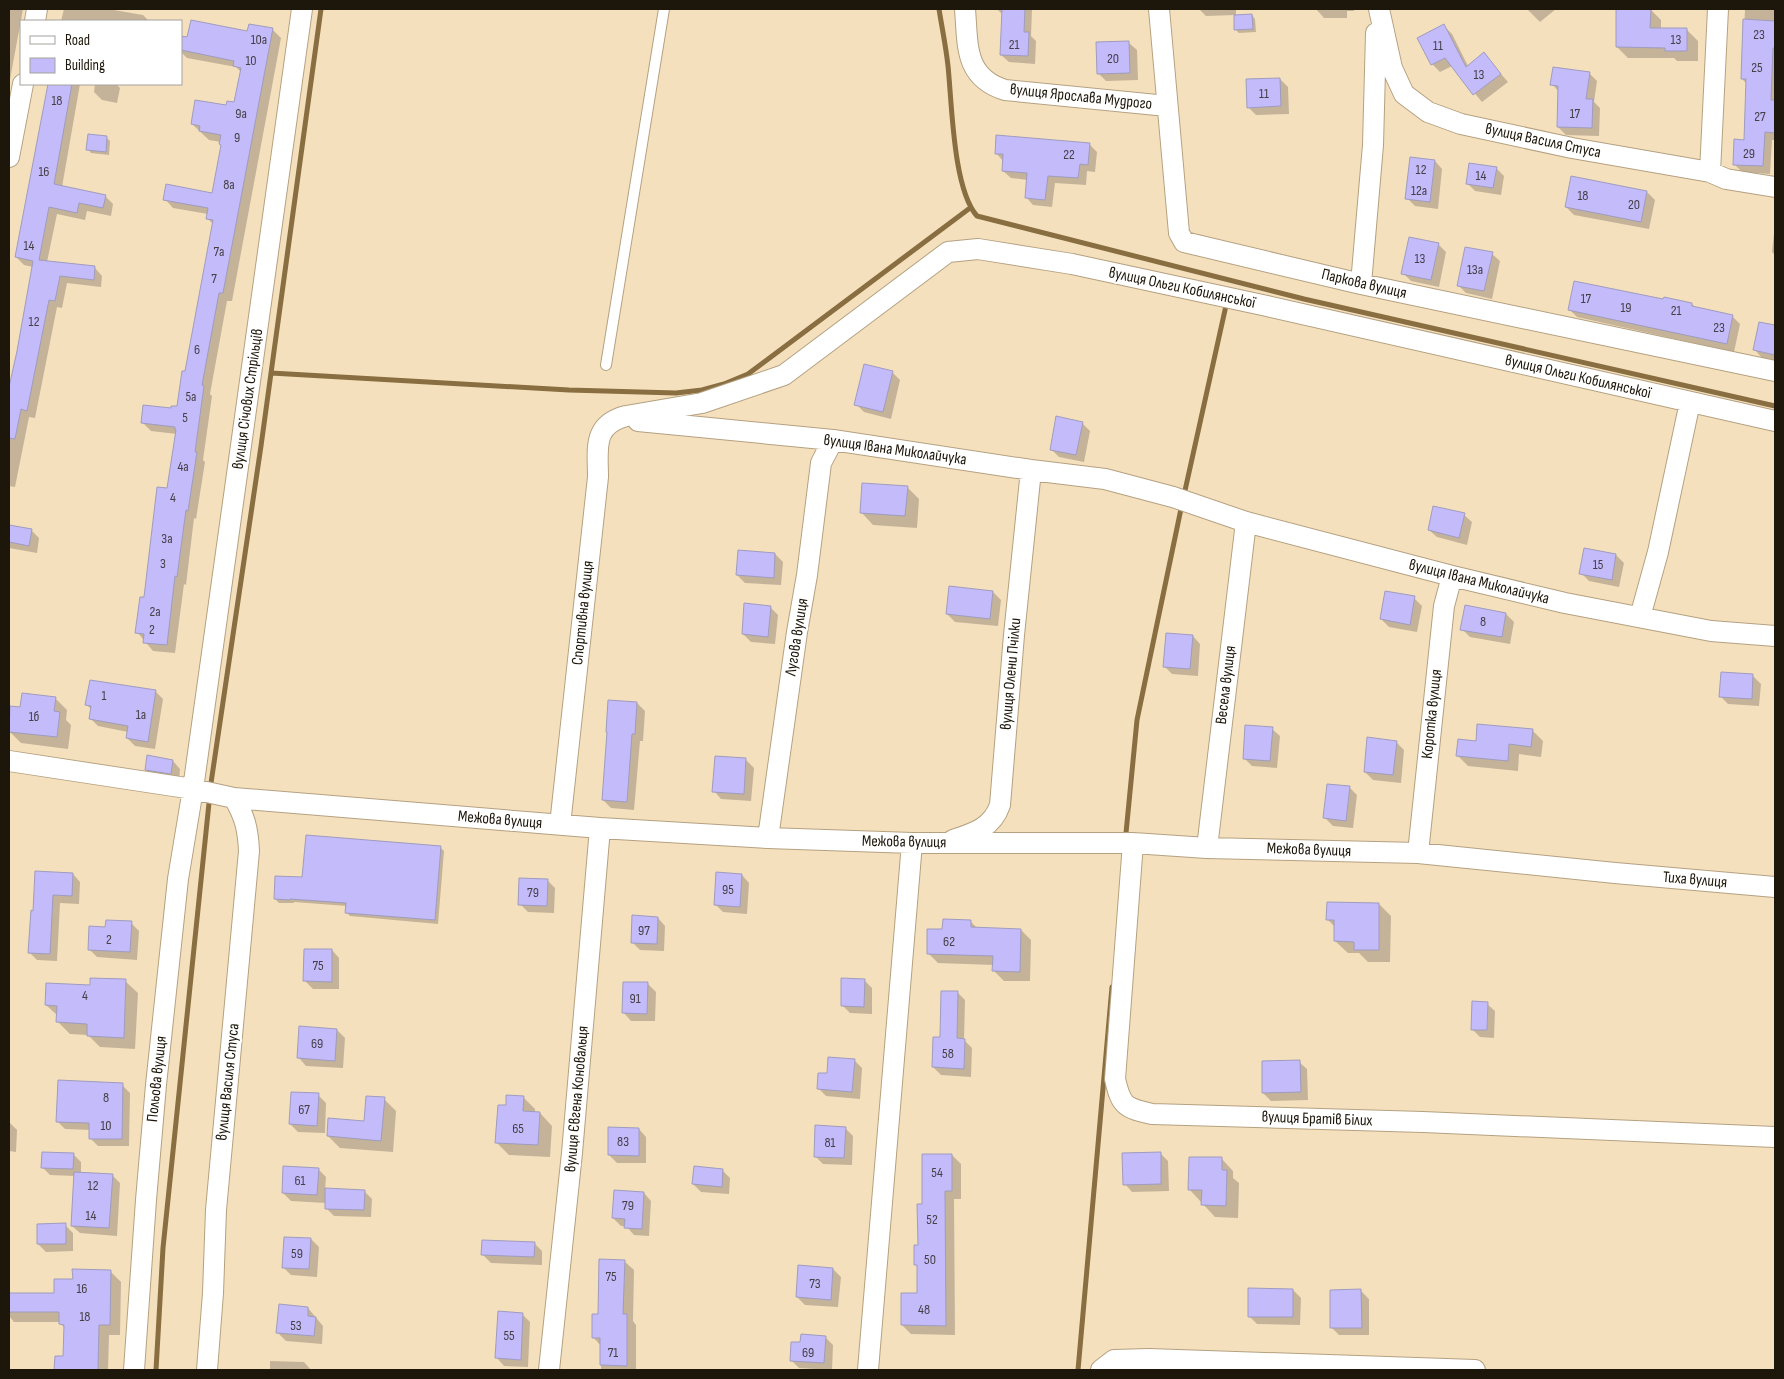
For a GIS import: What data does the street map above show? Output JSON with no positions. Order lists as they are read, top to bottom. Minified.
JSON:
{"streets":{"street":["вулиця Ярослава Мудрого","вулиця Василя Стуса","Паркова вулиця","вулиця Ольги Кобилянської","вулиця Січових Стрільців","вулиця Івана Миколайчука","Спортивна вулиця","Лугова вулиця","вулиця Олени Пчілки","Весела вулиця","Коротка вулиця","Межова вулиця","Тиха вулиця","Польова вулиця","вулиця Євгена Коновальця","вулиця Братів Білих"]},"crossings":[["вулиця Ярослава Мудрого","Паркова вулиця"],["вулиця Василя Стуса","Паркова вулиця"],["вулиця Василя Стуса","Межова вулиця"],["вулиця Ольги Кобилянської","вулиця Івана Миколайчука"],["вулиця Ольги Кобилянської","Спортивна вулиця"],["вулиця Січових Стрільців","Межова вулиця"],["вулиця Січових Стрільців","Польова вулиця"],["вулиця Івана Миколайчука","Спортивна вулиця"],["вулиця Івана Миколайчука","Лугова вулиця"],["вулиця Івана Миколайчука","вулиця Олени Пчілки"],["вулиця Івана Миколайчука","Весела вулиця"],["вулиця Івана Миколайчука","Коротка вулиця"],["Спортивна вулиця","Межова вулиця"],["Лугова вулиця","Межова вулиця"],["вулиця Олени Пчілки","Межова вулиця"],["Весела вулиця","Межова вулиця"],["Коротка вулиця","Межова вулиця"],["Межова вулиця","Тиха вулиця"],["Межова вулиця","Польова вулиця"],["Межова вулиця","вулиця Євгена Коновальця"],["Межова вулиця","вулиця Братів Білих"]],"house_numbers":["23","10а","13","21","11","20","10","25","13","11","18","9а","17","27","9","29","22","12","16","14","8а","12а","18","20","14","7а","13","13а","7","17","19","21","12","23","6","5а","5","4а","4","3а","3","15","2а","8","2","1","1а","1б","95","79","97","2","62","75","4","91","69","58","8","67","10","65","83","81","54","61","12","79","14","52","59","50","75","73","16","48","18","53","55","71","69"],"legend":["Road","Building"]}
